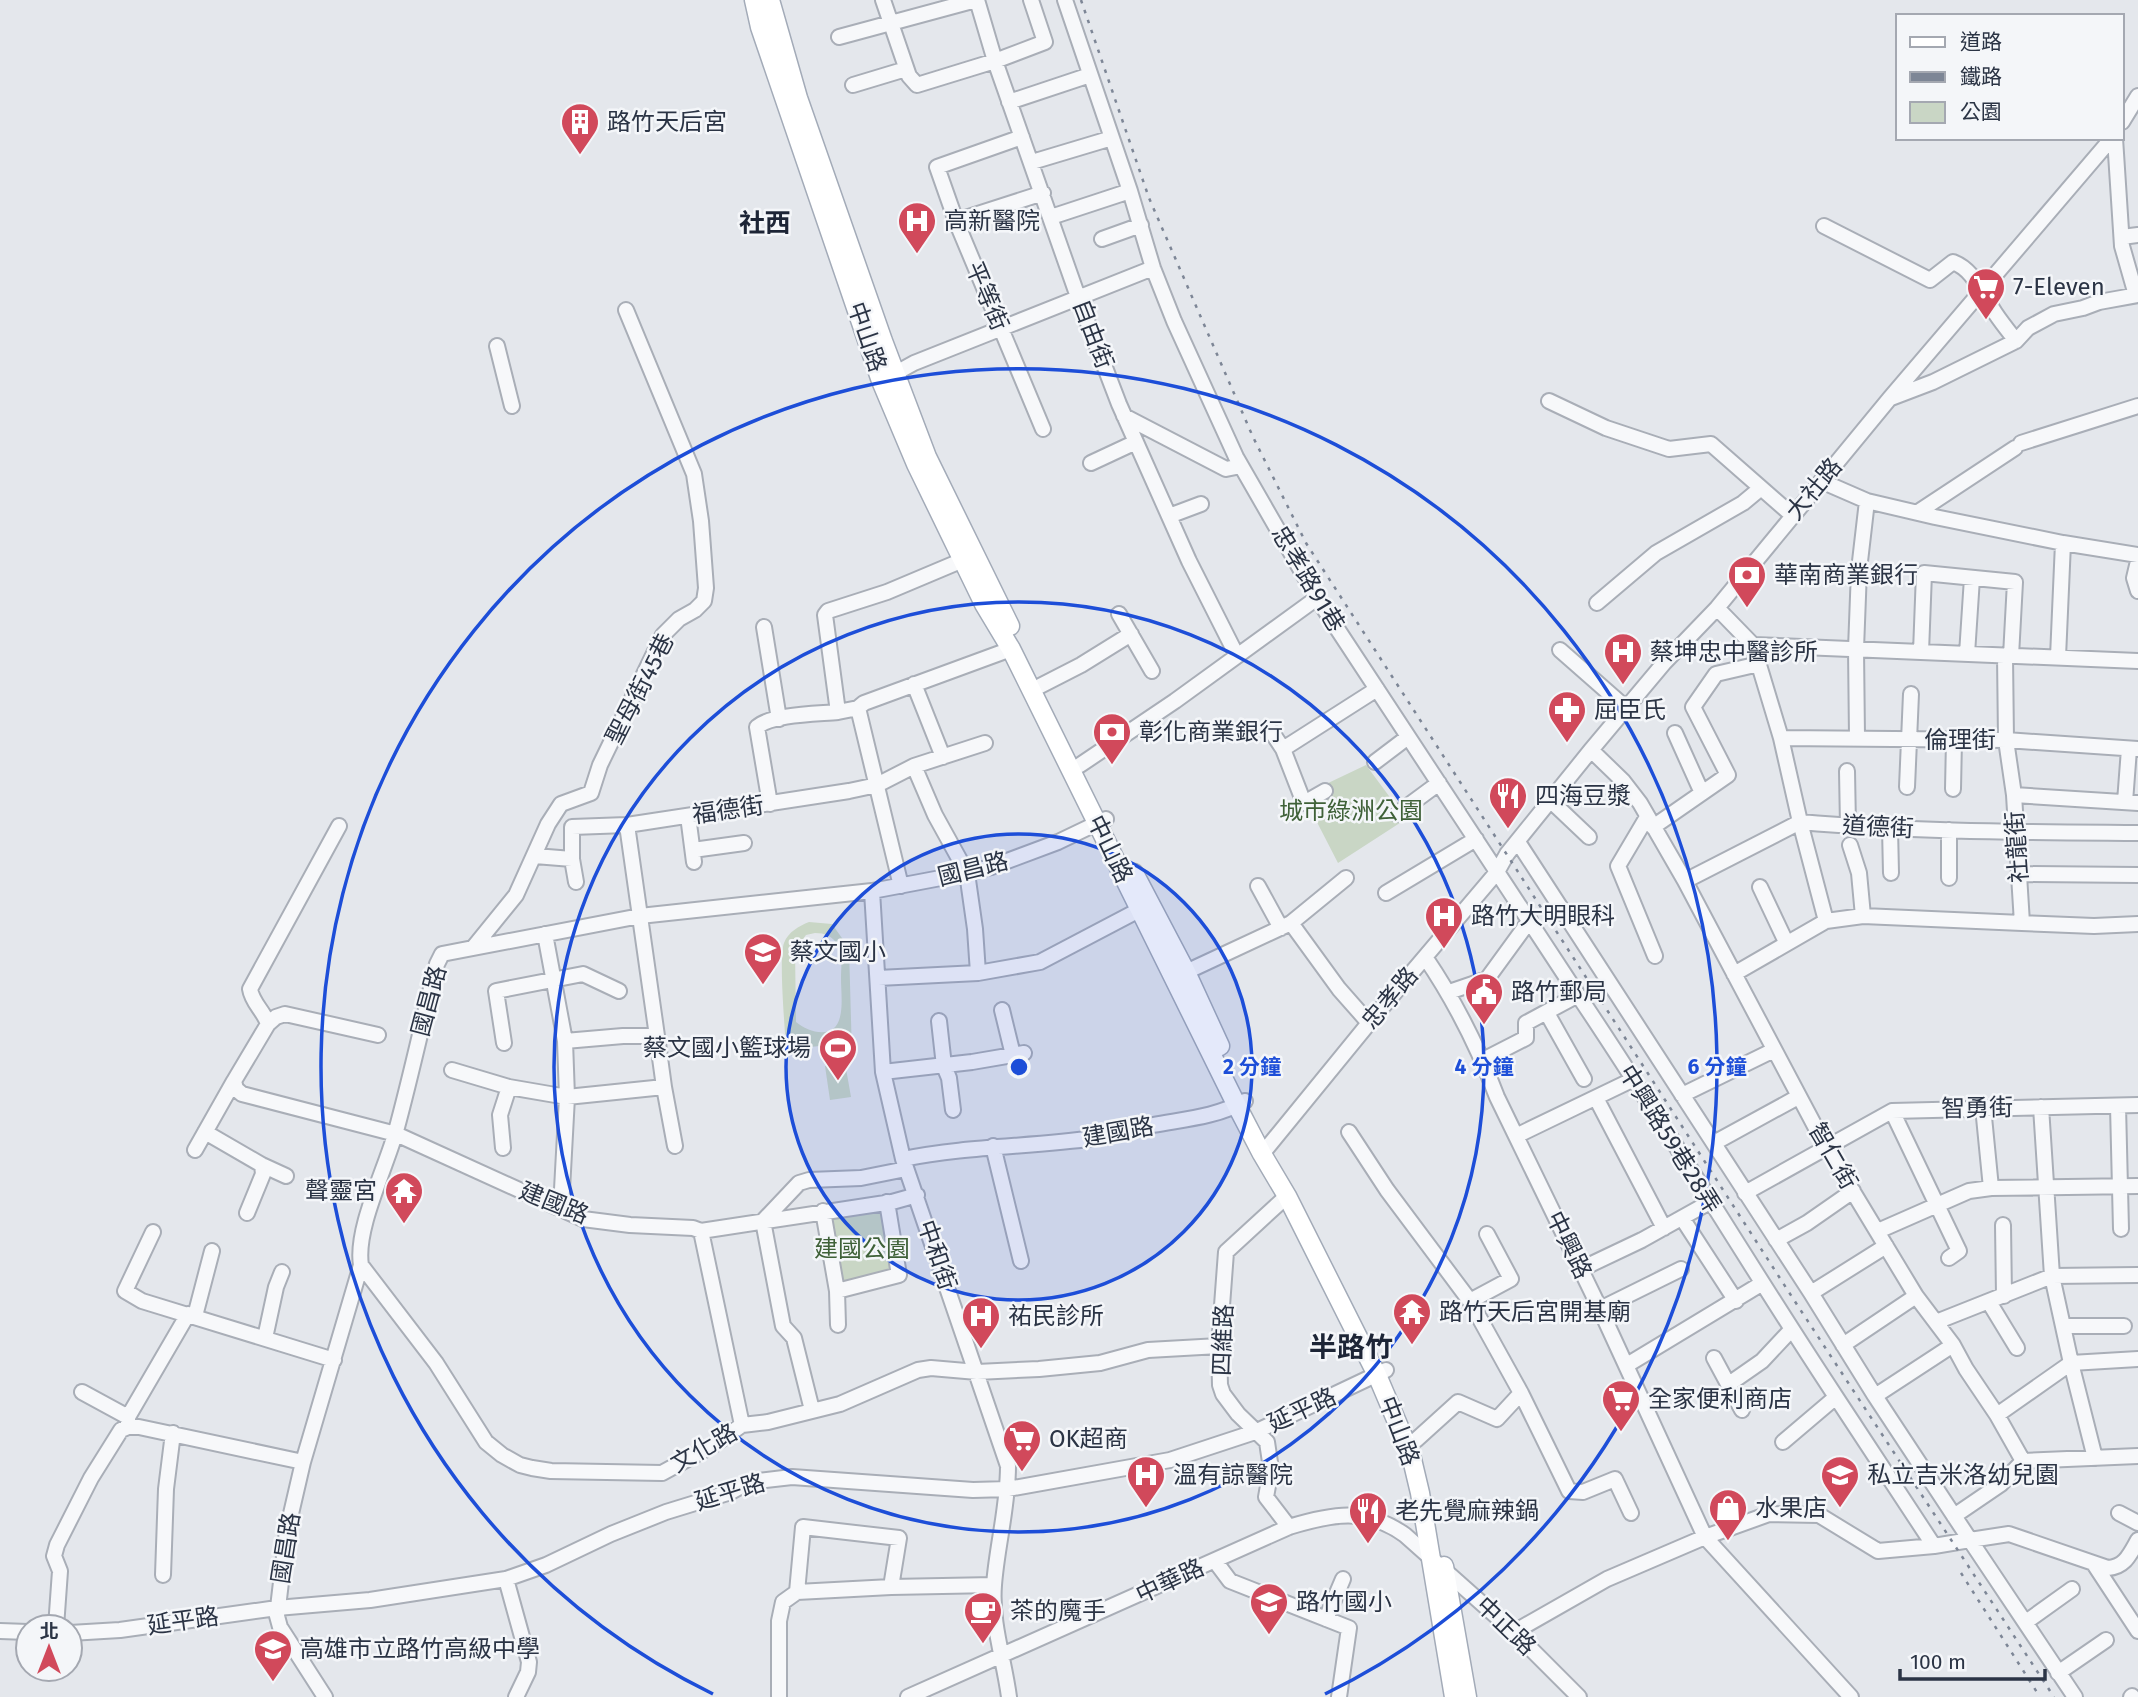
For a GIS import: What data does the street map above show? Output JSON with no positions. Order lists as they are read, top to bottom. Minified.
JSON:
{"streets":{"main road":["中山路"],"street":["平等街","自由街","大社路","忠孝路91巷","聖母街45巷","倫理街","福德街","道德街","社龍街","國昌路","忠孝路","智勇街","建國路","中興路59巷28弄","智仁街","中興路","中和街","四維路","延平路","文化路","中華路","中正路"]},"crossings":[["平等街","自由街"],["中山路","國昌路"],["中山路","忠孝路"],["中山路","建國路"],["中山路","四維路"],["中山路","延平路"],["中山路","中華路"],["中山路","中正路"],["大社路","忠孝路"],["大社路","智仁街"],["忠孝路91巷","忠孝路"],["忠孝路91巷","中興路59巷28弄"],["倫理街","社龍街"],["道德街","社龍街"],["國昌路","建國路"],["國昌路","中和街"],["國昌路","延平路"],["國昌路","文化路"],["忠孝路","中興路"],["智勇街","智仁街"],["建國路","中和街"],["中和街","延平路"],["中和街","文化路"],["中和街","中華路"],["四維路","延平路"],["四維路","文化路"],["四維路","中華路"],["中華路","中正路"]],"districts":["社西","半路竹"],"parks":["城市綠洲公園","建國公園"],"places":{"building":["路竹天后宮"],"hospital":["高新醫院","蔡坤忠中醫診所","路竹大明眼科","祐民診所","溫有諒醫院"],"supermarket":["7-Eleven","全家便利商店","OK超商"],"bank":["華南商業銀行","彰化商業銀行"],"pharmacy":["屈臣氏"],"restaurant":["四海豆漿","老先覺麻辣鍋"],"school or university":["蔡文國小","私立吉米洛幼兒園","路竹國小","高雄市立路竹高級中學"],"public building":["路竹郵局"],"sports":["蔡文國小籃球場"],"temple":["聲靈宮","路竹天后宮開基廟"],"shop":["水果店"],"cafe":["茶的魔手"]},"legend":["道路","鐵路","公園"],"scale_bar":"100 m","north":"top","rings":["2 分鐘","4 分鐘","6 分鐘"]}
